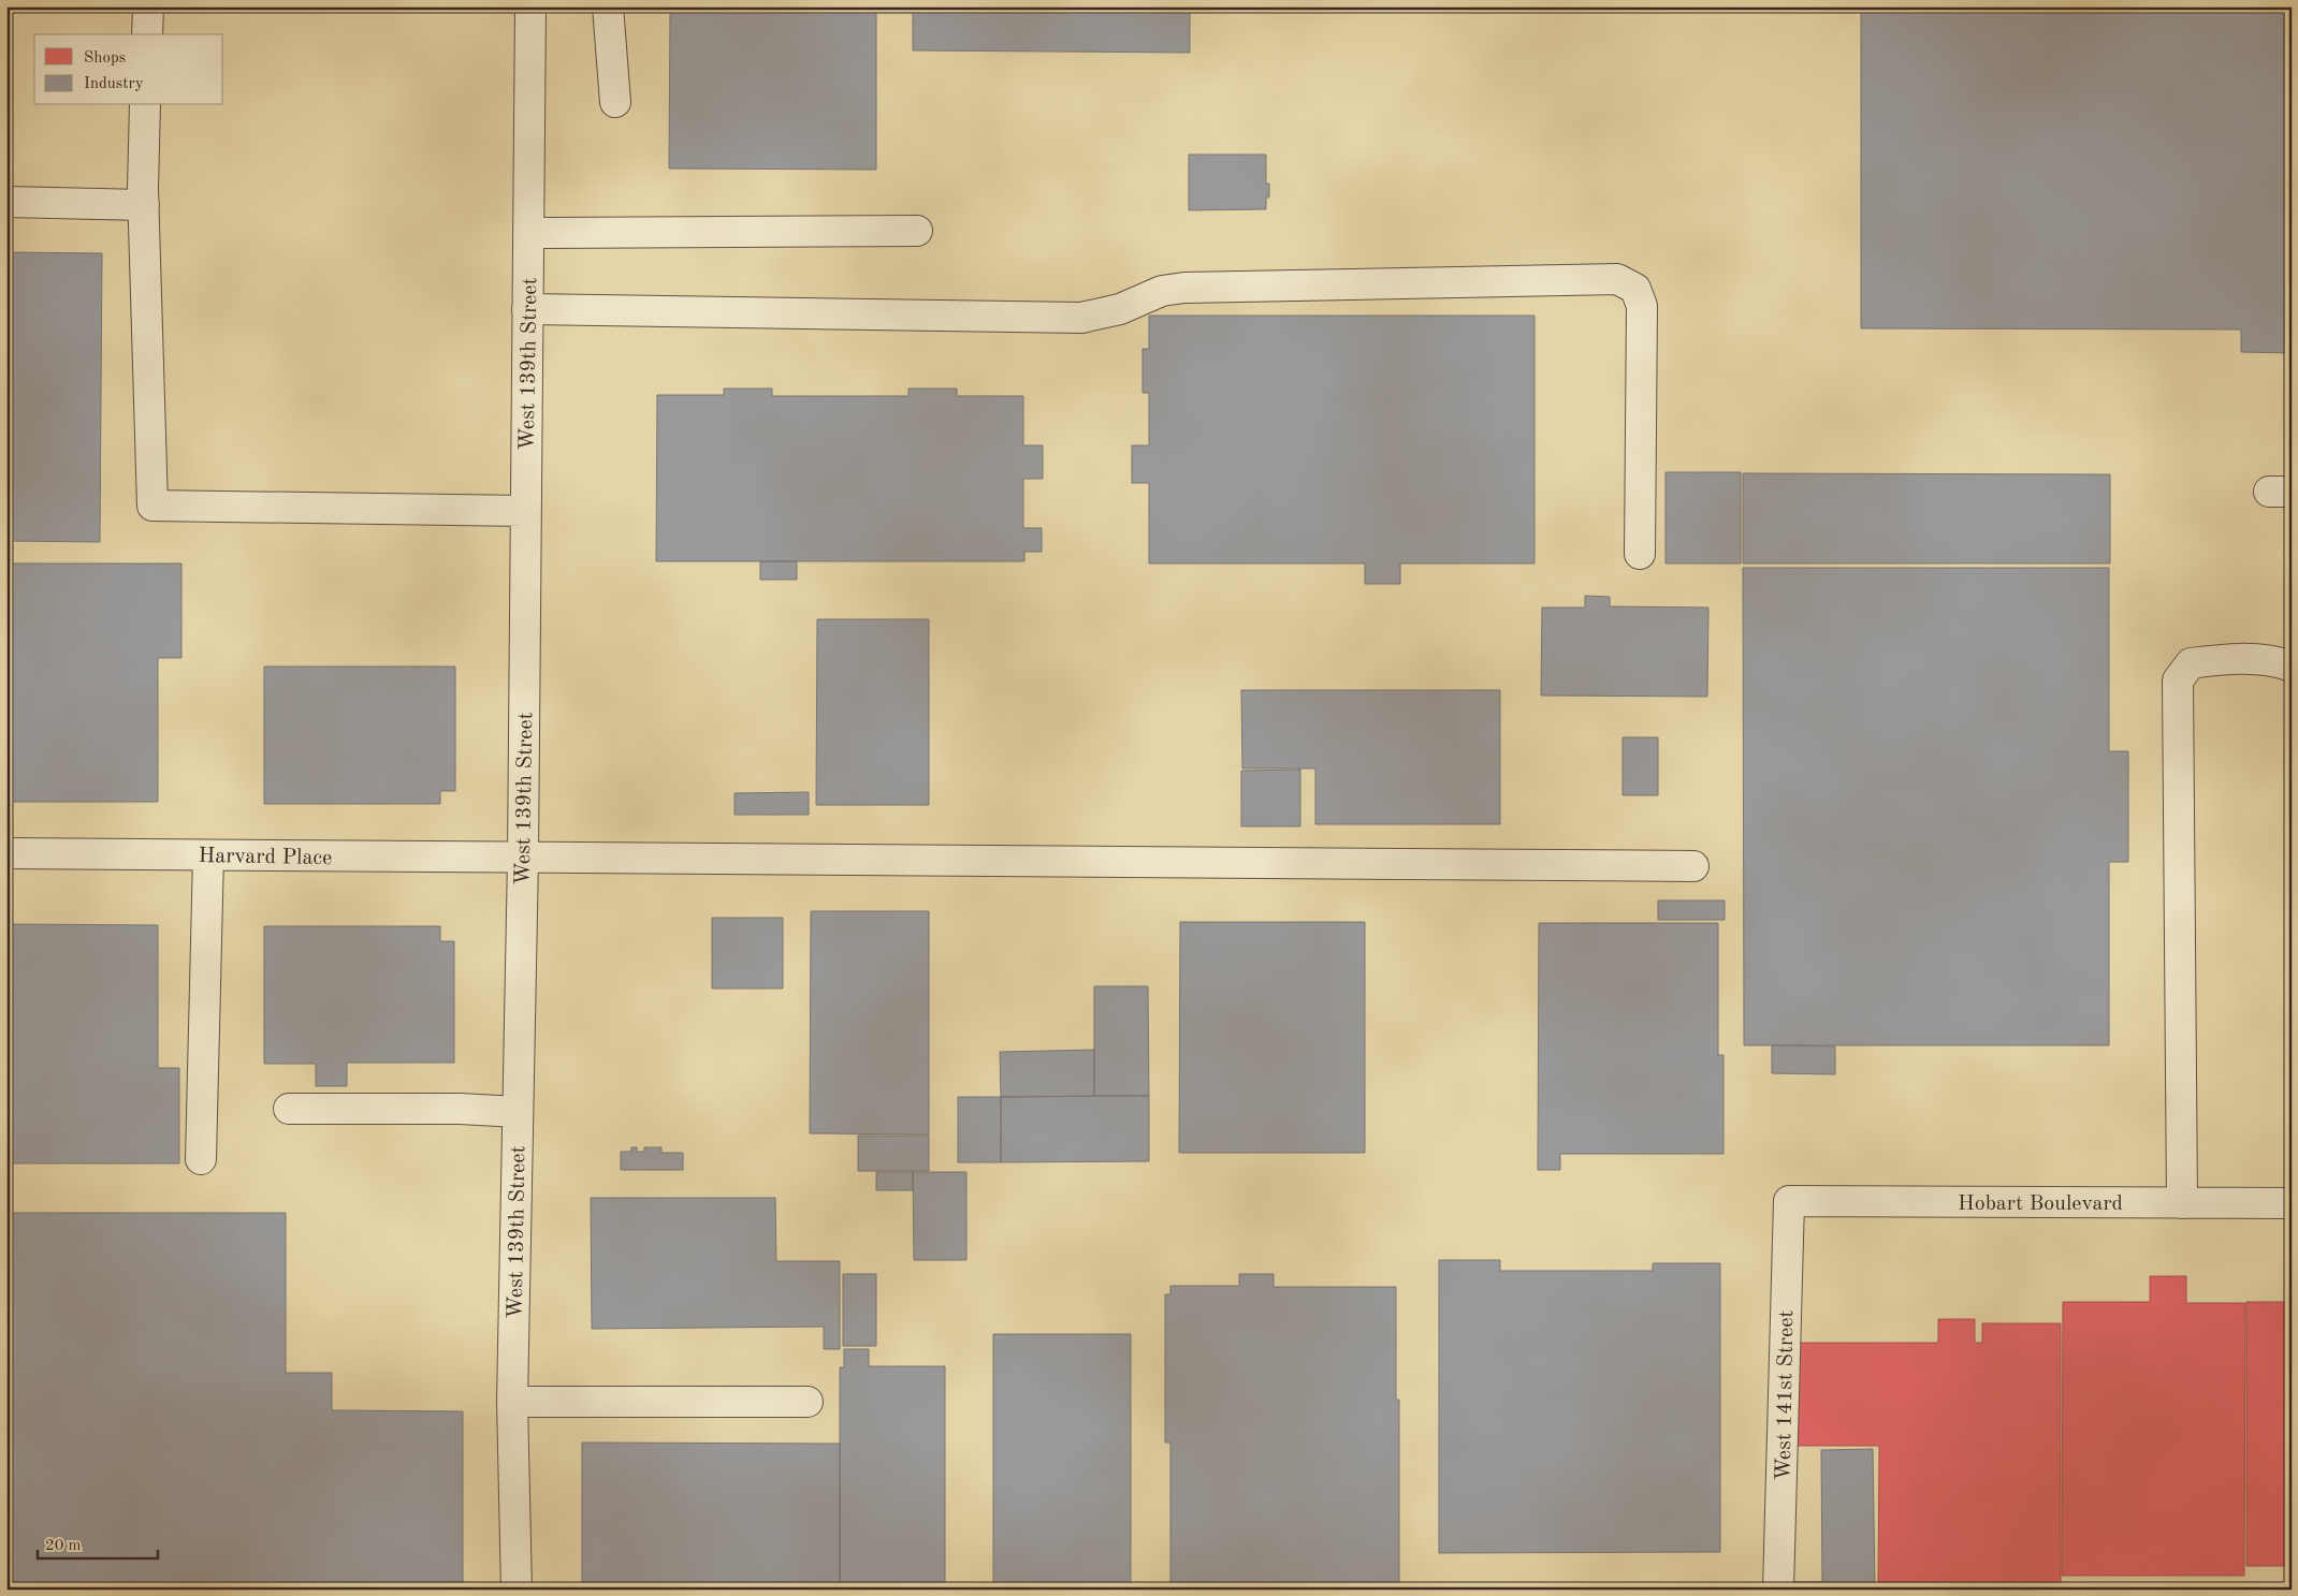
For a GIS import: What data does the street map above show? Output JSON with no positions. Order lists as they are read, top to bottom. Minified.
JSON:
{"streets":{"street":["West 139th Street","Harvard Place","Hobart Boulevard","West 141st Street"]},"crossings":[["West 139th Street","Harvard Place"],["Hobart Boulevard","West 141st Street"]],"legend":["Shops","Industry"],"scale_bar":"20 m"}
